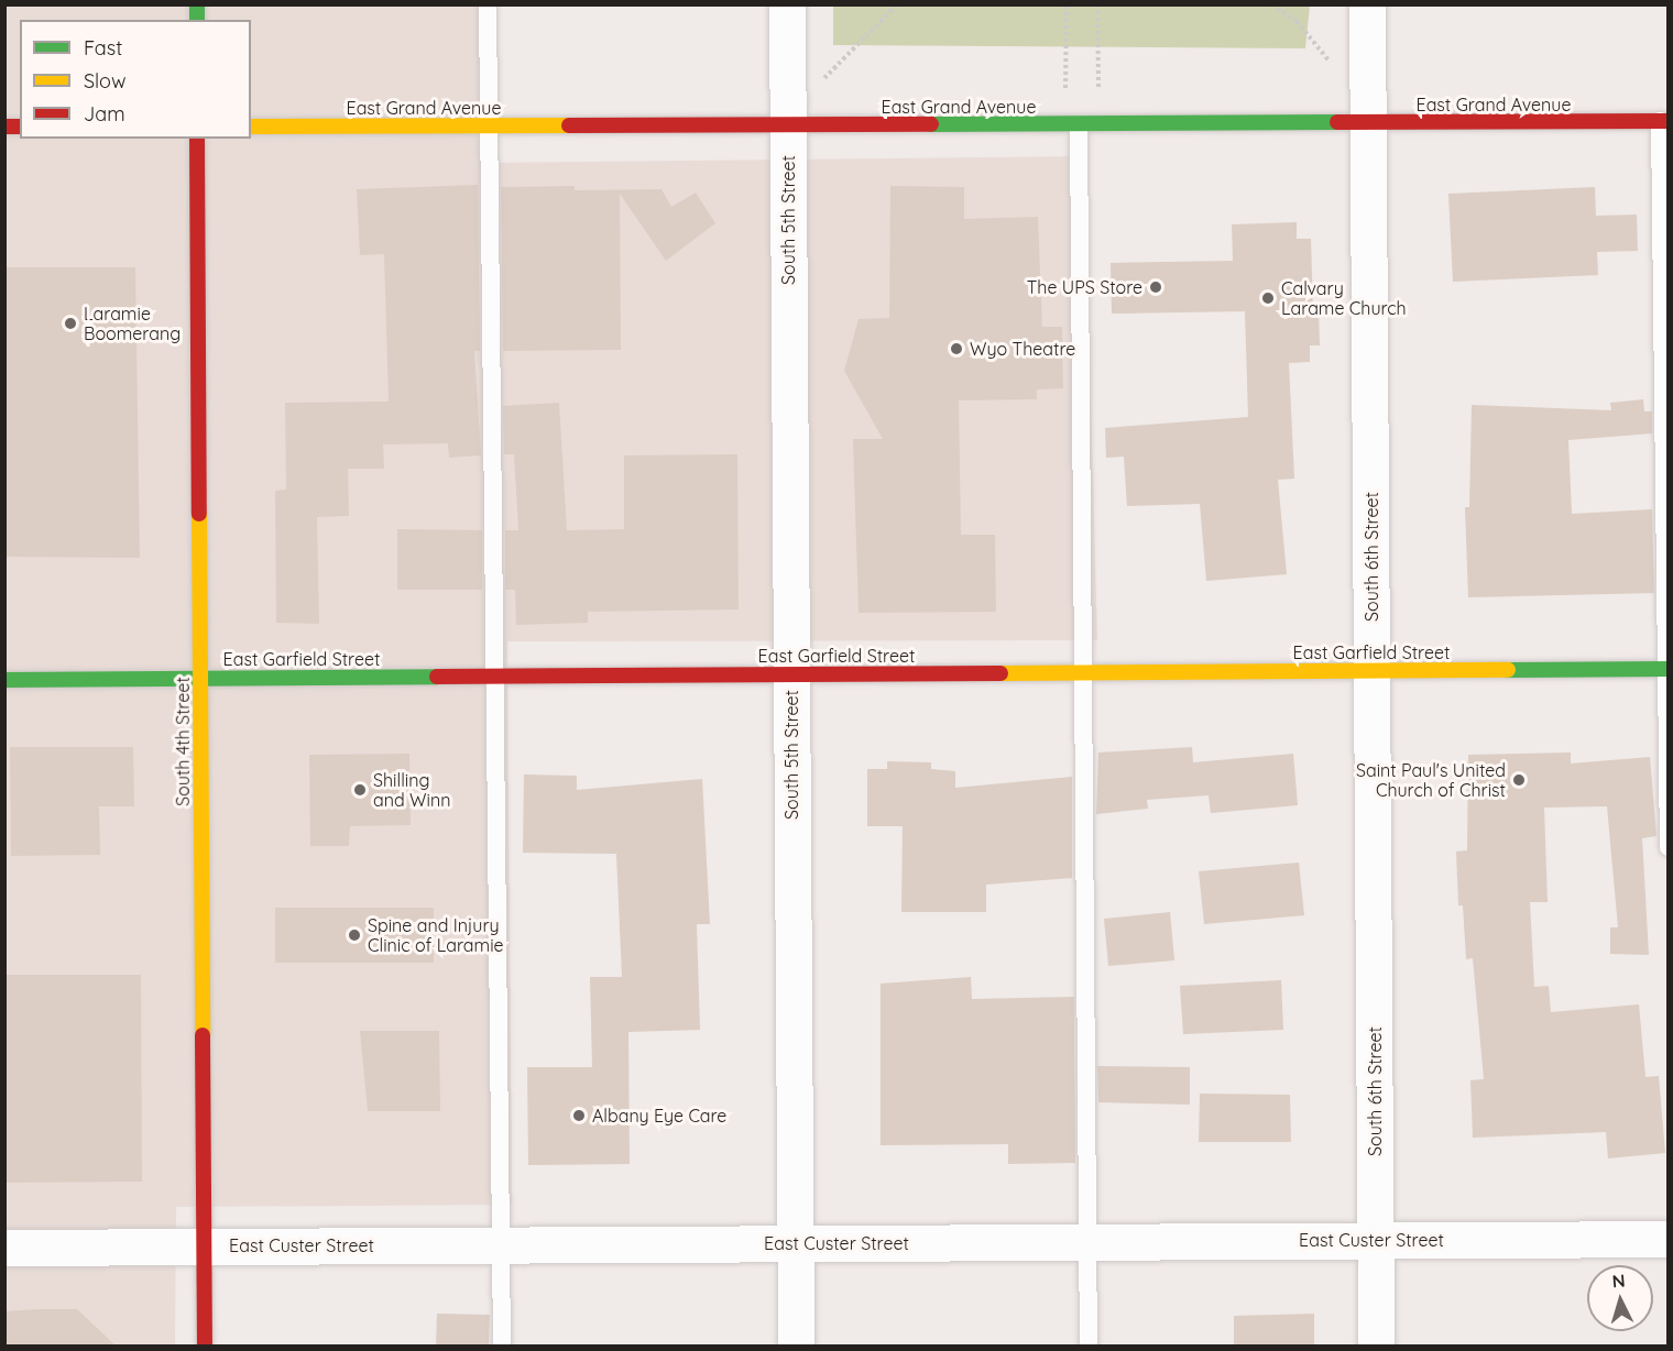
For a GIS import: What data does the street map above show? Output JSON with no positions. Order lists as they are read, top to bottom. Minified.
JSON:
{"streets":{"street":["East Grand Avenue","South 5th Street","South 6th Street","East Garfield Street","South 4th Street","East Custer Street"]},"crossings":[["East Grand Avenue","South 5th Street"],["East Grand Avenue","South 6th Street"],["South 5th Street","East Garfield Street"],["South 5th Street","East Custer Street"],["South 6th Street","East Garfield Street"],["South 6th Street","East Custer Street"],["East Garfield Street","South 4th Street"],["South 4th Street","East Custer Street"]],"places":["The UPS Store","Calvary Larame Church","Laramie Boomerang","Wyo Theatre","Saint Paul's United Church of Christ","Shilling and Winn","Spine and Injury Clinic of Laramie","Albany Eye Care"],"legend":["Fast","Slow","Jam"],"north":"top"}
